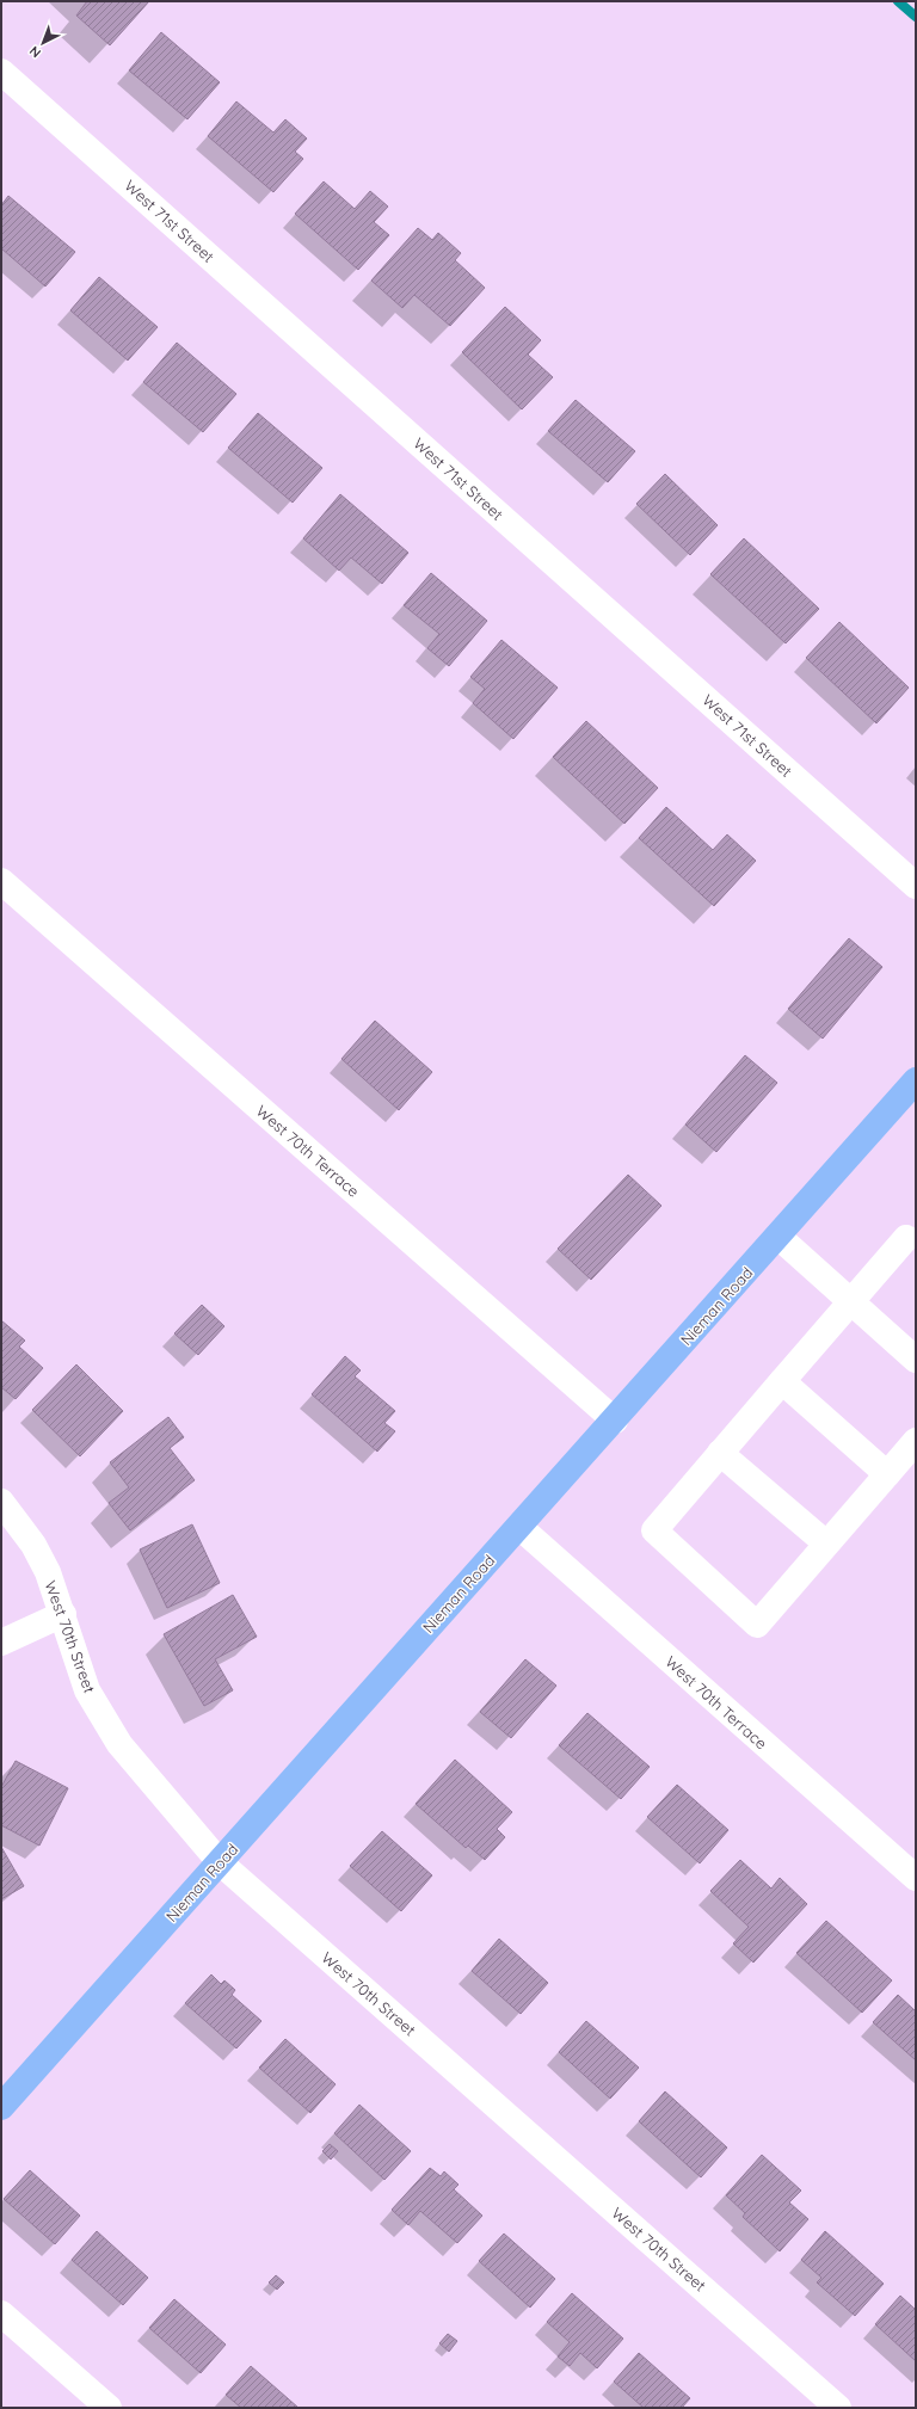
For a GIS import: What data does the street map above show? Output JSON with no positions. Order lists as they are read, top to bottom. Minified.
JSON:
{"streets":{"main road":["Nieman Road"],"street":["West 71st Street","West 70th Terrace","West 70th Street"]},"crossings":[["West 70th Terrace","Nieman Road"],["Nieman Road","West 70th Street"]],"north":"bottom left"}
